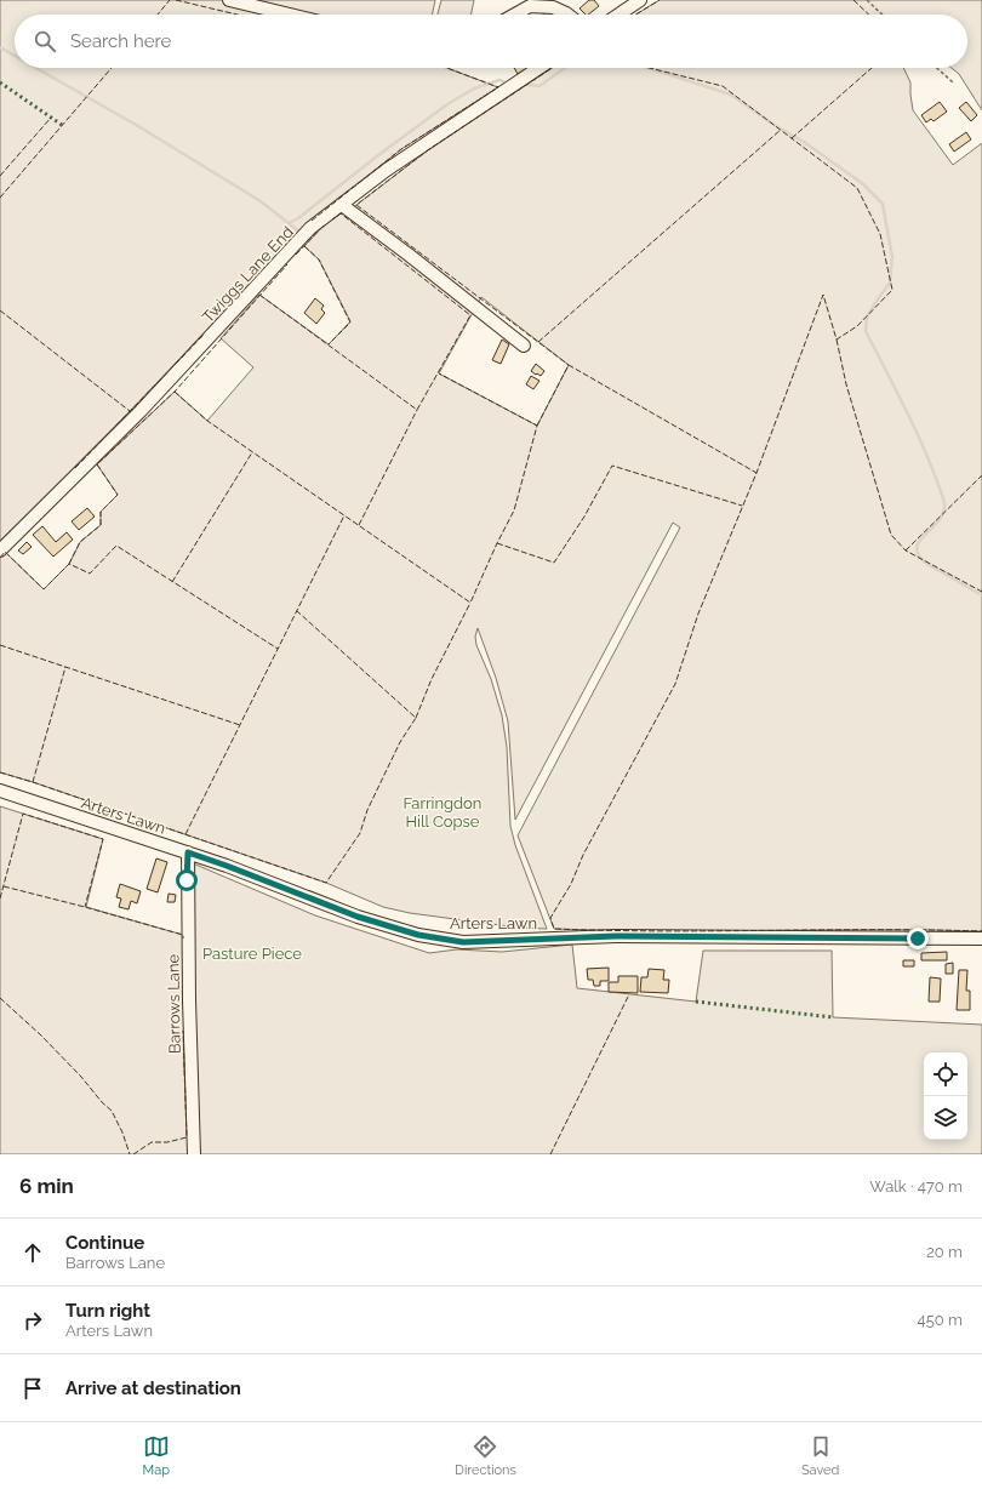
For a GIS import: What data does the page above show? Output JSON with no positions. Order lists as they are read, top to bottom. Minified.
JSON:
{"streets":{"street":["Twiggs Lane End","Arters Lawn","Barrows Lane"]},"crossings":[["Arters Lawn","Barrows Lane"]],"parks":["Farringdon Hill Copse","Pasture Piece"],"page":{"search":"Search here","heading":["6 min","Walk · 470 m"],"list":[["Continue","Barrows Lane","20 m"],["Turn right","Arters Lawn","450 m"],"Arrive at destination"],"nav":["Map","Directions","Saved"]}}
